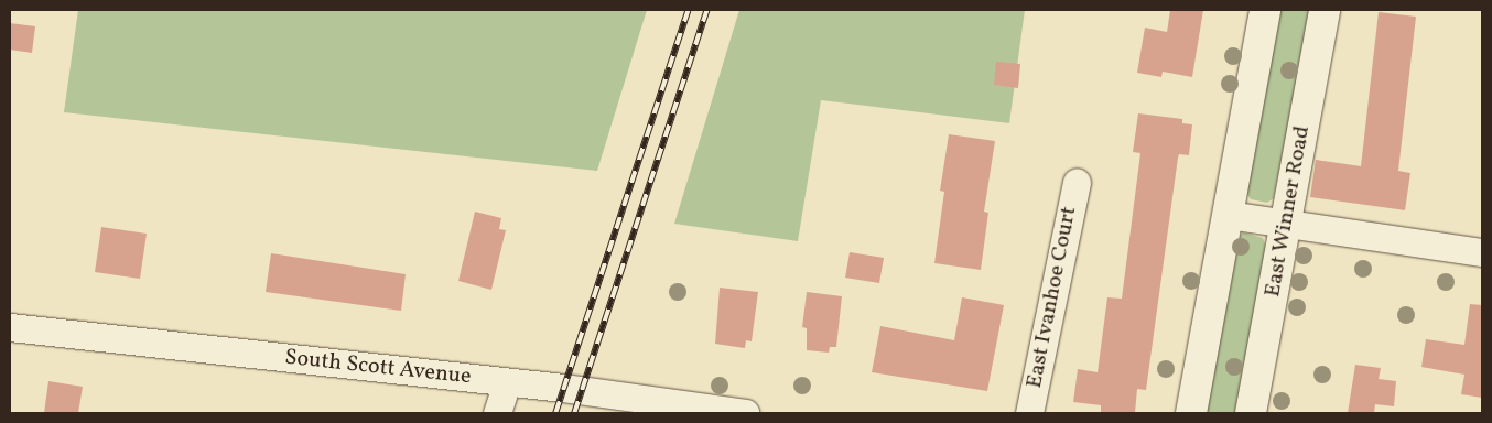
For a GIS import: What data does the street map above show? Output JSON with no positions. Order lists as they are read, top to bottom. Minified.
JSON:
{"streets":{"street":["East Winner Road","East Ivanhoe Court","South Scott Avenue"]}}
